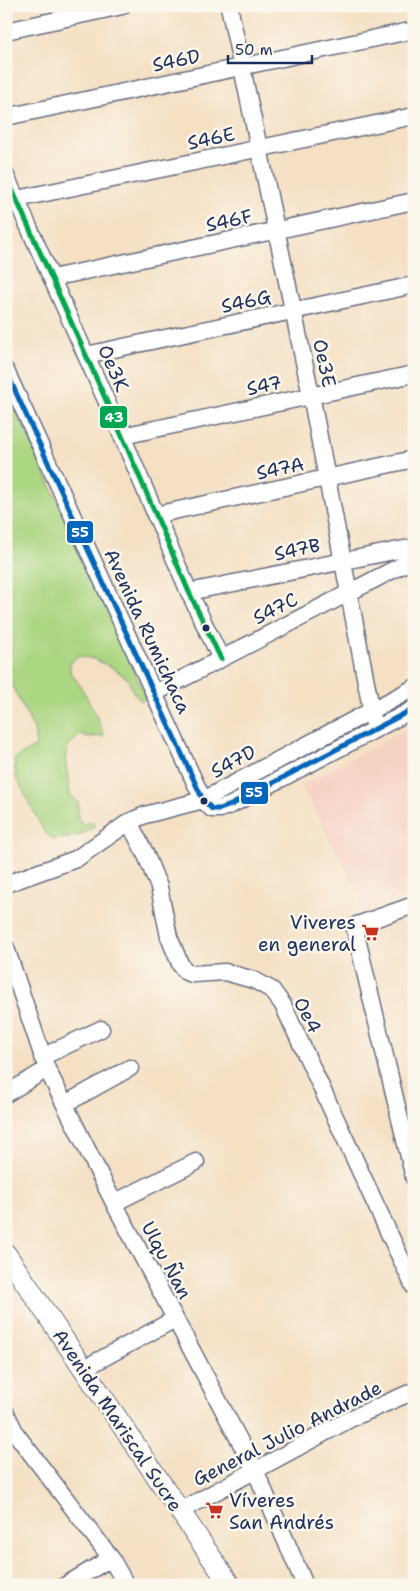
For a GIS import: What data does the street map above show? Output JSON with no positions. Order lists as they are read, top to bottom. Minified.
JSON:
{"streets":{"main road":["Avenida Mariscal Sucre"],"street":["S46D","S46E","S46F","S46G","Oe3E","Oe3K","S47","S47A","S47B","S47C","Avenida Rumichaca","S47D","Oe4","Ulqu Ñan","General Julio Andrade"]},"crossings":[["S46D","Oe3E"],["S46E","Oe3E"],["S46E","Oe3K"],["S46F","Oe3E"],["S46F","Oe3K"],["S46G","Oe3E"],["S46G","Oe3K"],["Oe3E","S47"],["Oe3E","S47A"],["Oe3E","S47B"],["Oe3E","S47C"],["Oe3E","S47D"],["Oe3K","S47"],["Oe3K","S47A"],["Oe3K","S47B"],["Oe3K","S47C"],["S47C","Avenida Rumichaca"],["Avenida Rumichaca","S47D"],["Ulqu Ñan","General Julio Andrade"],["Avenida Mariscal Sucre","General Julio Andrade"]],"places":{"supermarket":["Viveres en general","Víveres San Andrés"]},"lines":["transit line 43","transit line 55"],"scale_bar":"50 m"}
